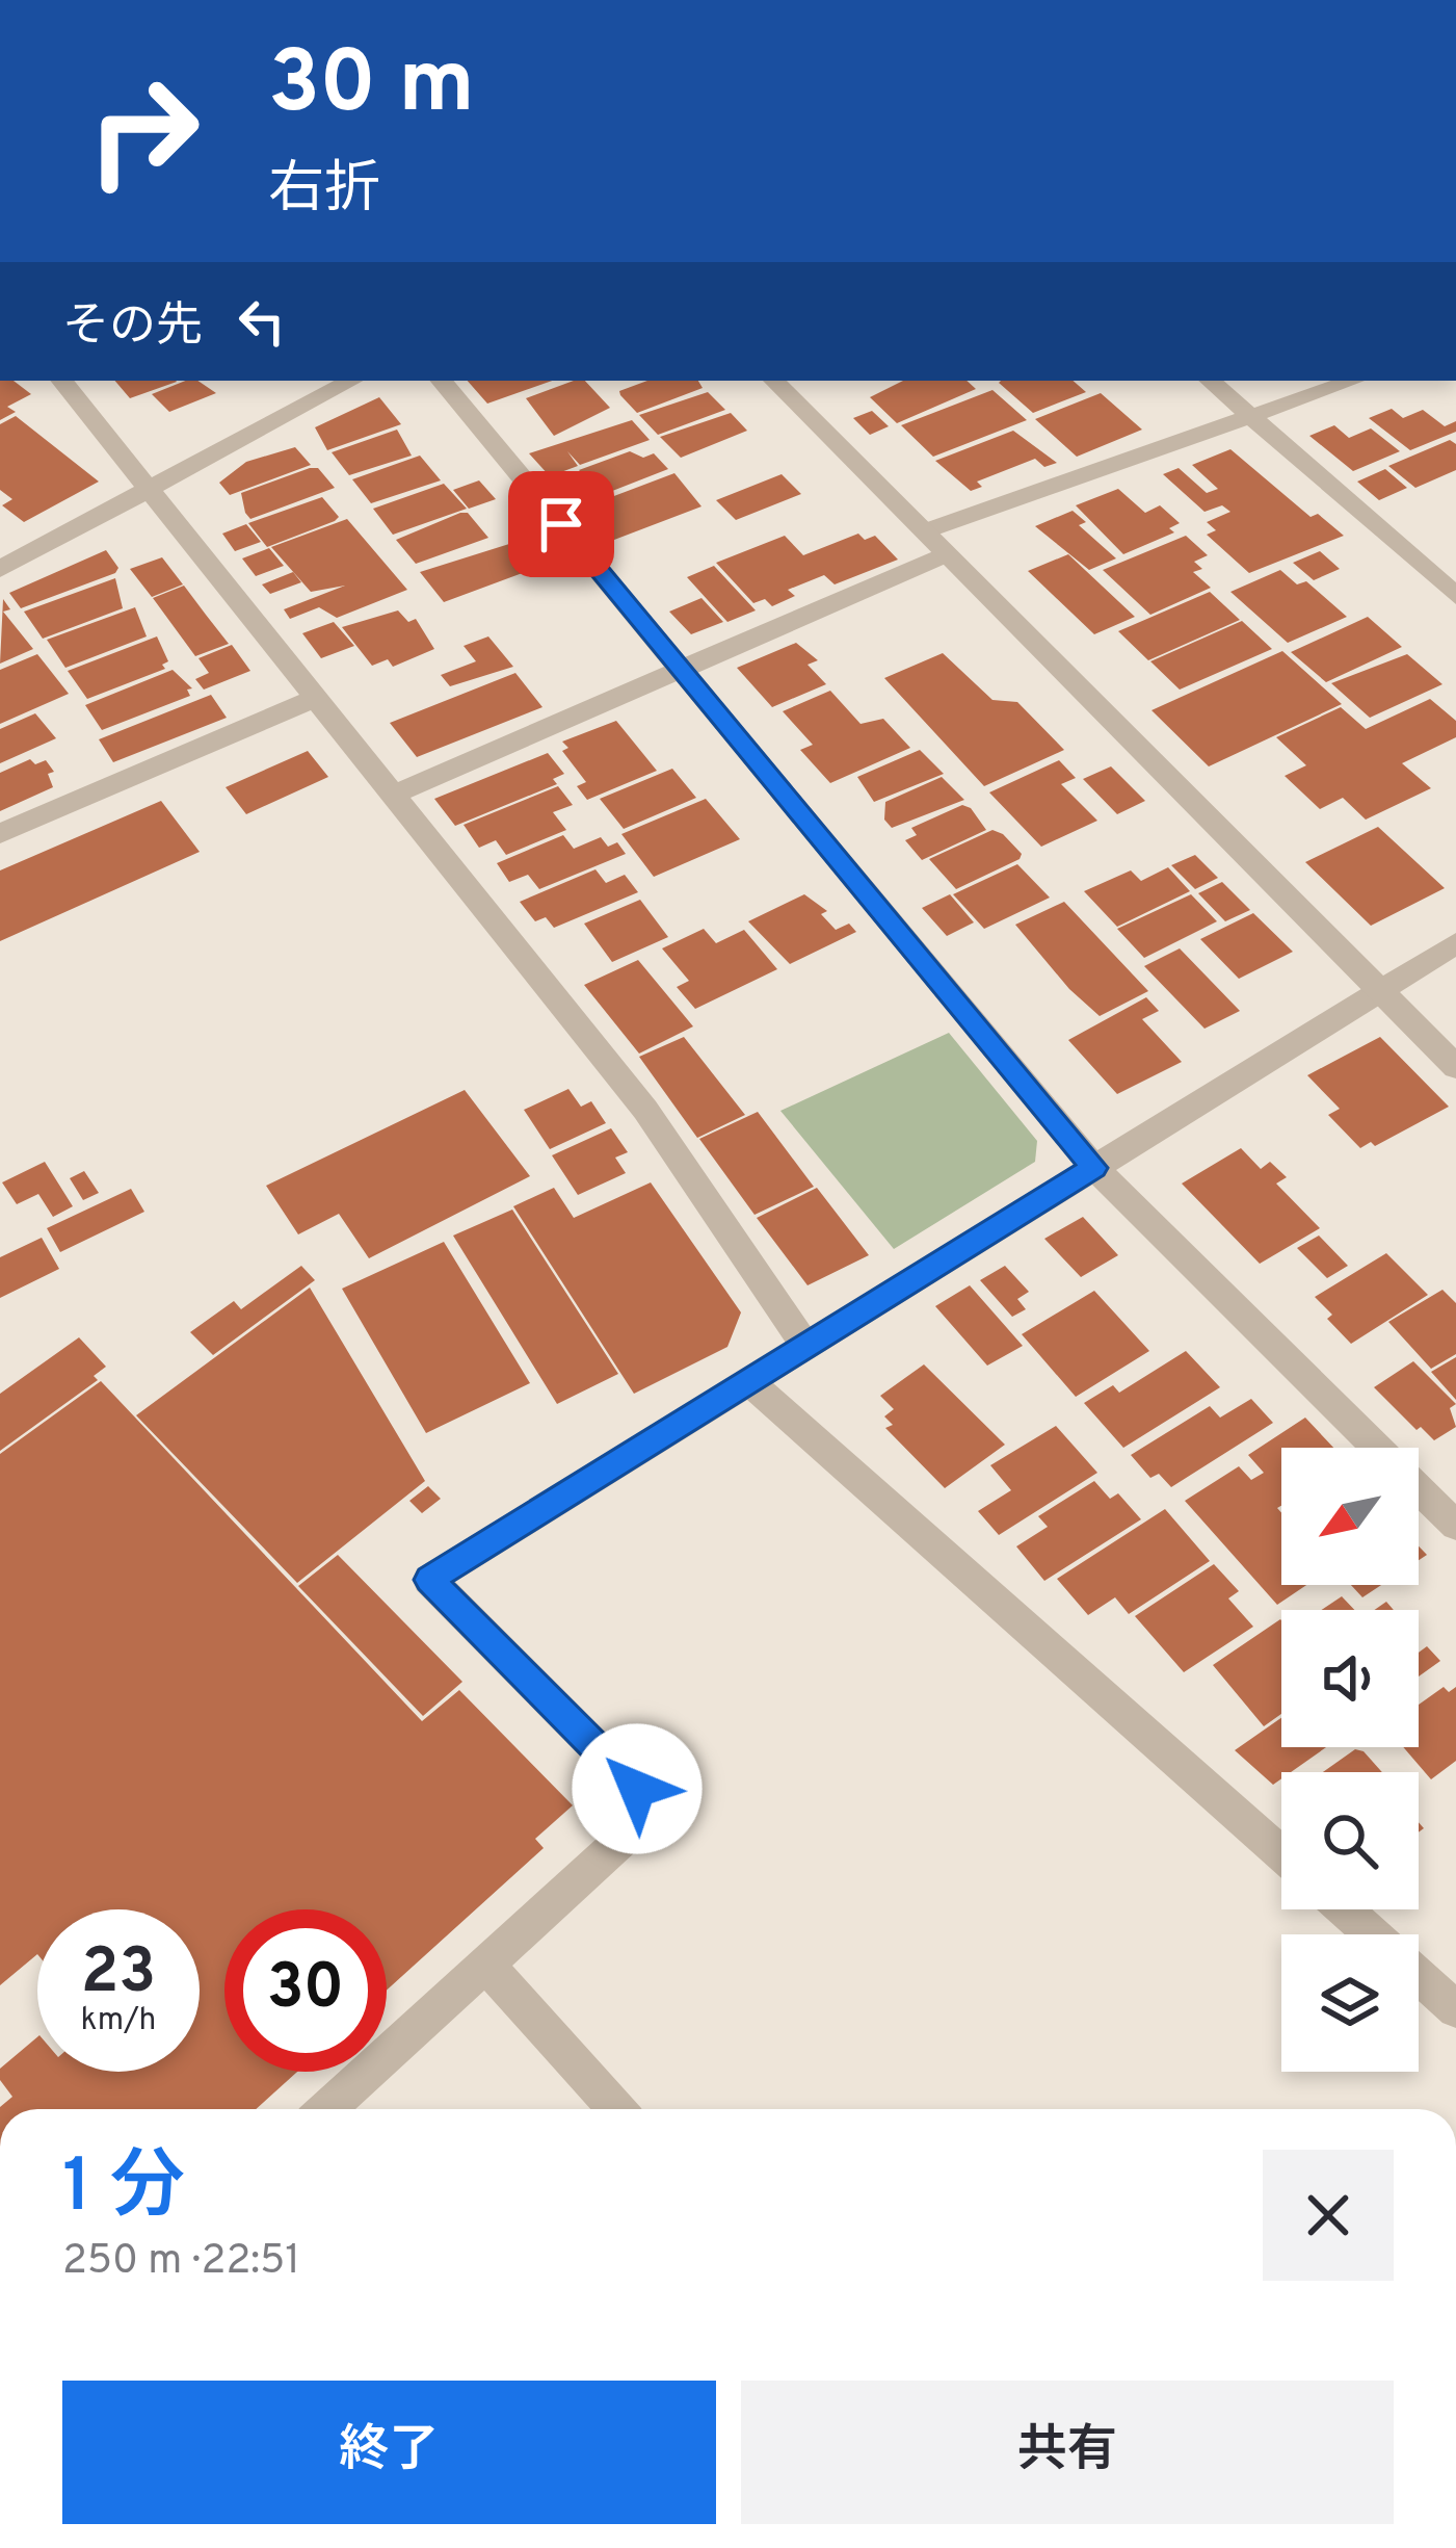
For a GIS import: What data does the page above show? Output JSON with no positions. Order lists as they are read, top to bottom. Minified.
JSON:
{"north":"bottom left","page":{"turn":["30 m","右折"],"then":"その先","speed":"23 km/h","limit":"30","heading":["1 分","250 m · 22:51"],"buttons":["終了","共有"]}}
